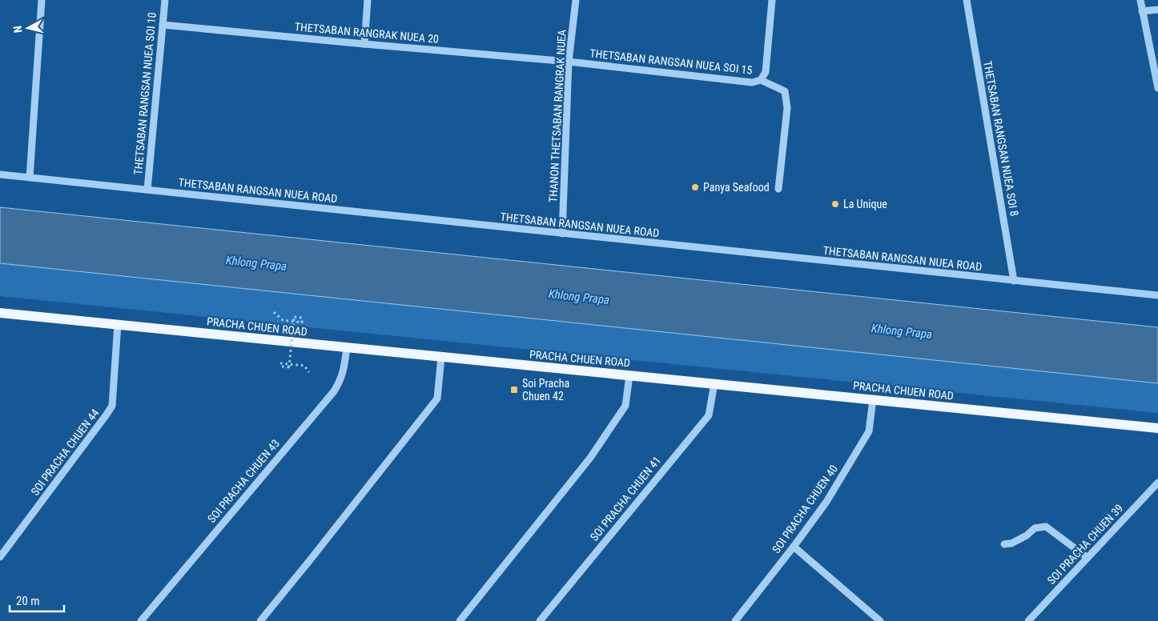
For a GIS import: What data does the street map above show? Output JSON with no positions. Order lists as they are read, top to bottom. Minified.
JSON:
{"streets":{"main road":["PRACHA CHUEN ROAD"],"street":["THETSABAN RANGRAK NUEA 20","THETSABAN RANGSAN NUEA SOI 15","THETSABAN RANGSAN NUEA SOI 10","THANON THETSABAN RANGRAK NUEA","THETSABAN RANGSAN NUEA SOI 8","THETSABAN RANGSAN NUEA ROAD","SOI PRACHA CHUEN 44","SOI PRACHA CHUEN 43","SOI PRACHA CHUEN 41","SOI PRACHA CHUEN 40","SOI PRACHA CHUEN 39"]},"crossings":[["THETSABAN RANGRAK NUEA 20","THETSABAN RANGSAN NUEA SOI 15"],["THETSABAN RANGRAK NUEA 20","THETSABAN RANGSAN NUEA SOI 10"],["THETSABAN RANGRAK NUEA 20","THANON THETSABAN RANGRAK NUEA"],["THETSABAN RANGSAN NUEA SOI 15","THANON THETSABAN RANGRAK NUEA"],["THETSABAN RANGSAN NUEA SOI 10","THETSABAN RANGSAN NUEA ROAD"],["THANON THETSABAN RANGRAK NUEA","THETSABAN RANGSAN NUEA ROAD"],["THETSABAN RANGSAN NUEA SOI 8","THETSABAN RANGSAN NUEA ROAD"],["PRACHA CHUEN ROAD","SOI PRACHA CHUEN 44"],["PRACHA CHUEN ROAD","SOI PRACHA CHUEN 43"],["PRACHA CHUEN ROAD","SOI PRACHA CHUEN 41"],["PRACHA CHUEN ROAD","SOI PRACHA CHUEN 40"]],"water":["Khlong Prapa"],"places":{"other":["Panya Seafood","La Unique"],"transit":["Soi Pracha Chuen 42"]},"scale_bar":"20 m","north":"left"}
